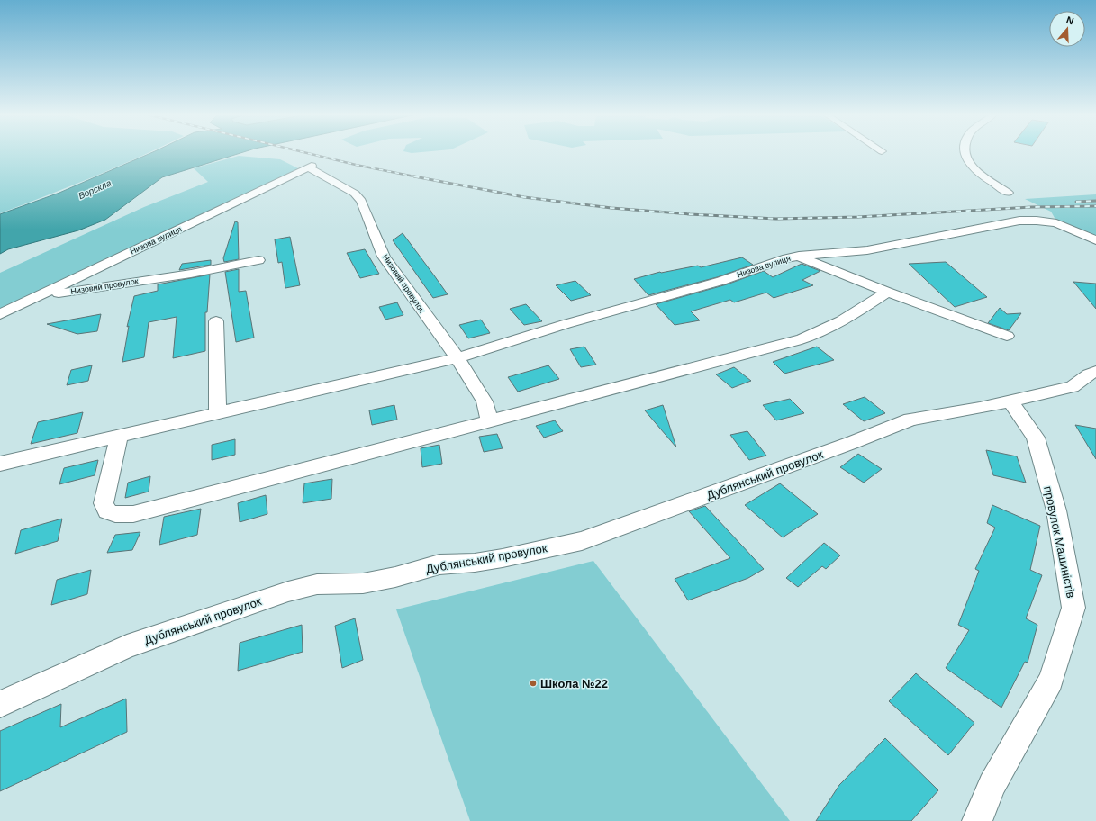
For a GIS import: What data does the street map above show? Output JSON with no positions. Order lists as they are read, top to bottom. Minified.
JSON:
{"streets":{"street":["Низова вулиця","Низовий провулок","Дублянський провулок","провулок Машиністів"]},"crossings":[["Низова вулиця","Низовий провулок"],["Дублянський провулок","провулок Машиністів"]],"water":["Ворскла"],"places":["Школа №22"],"north":"top"}
